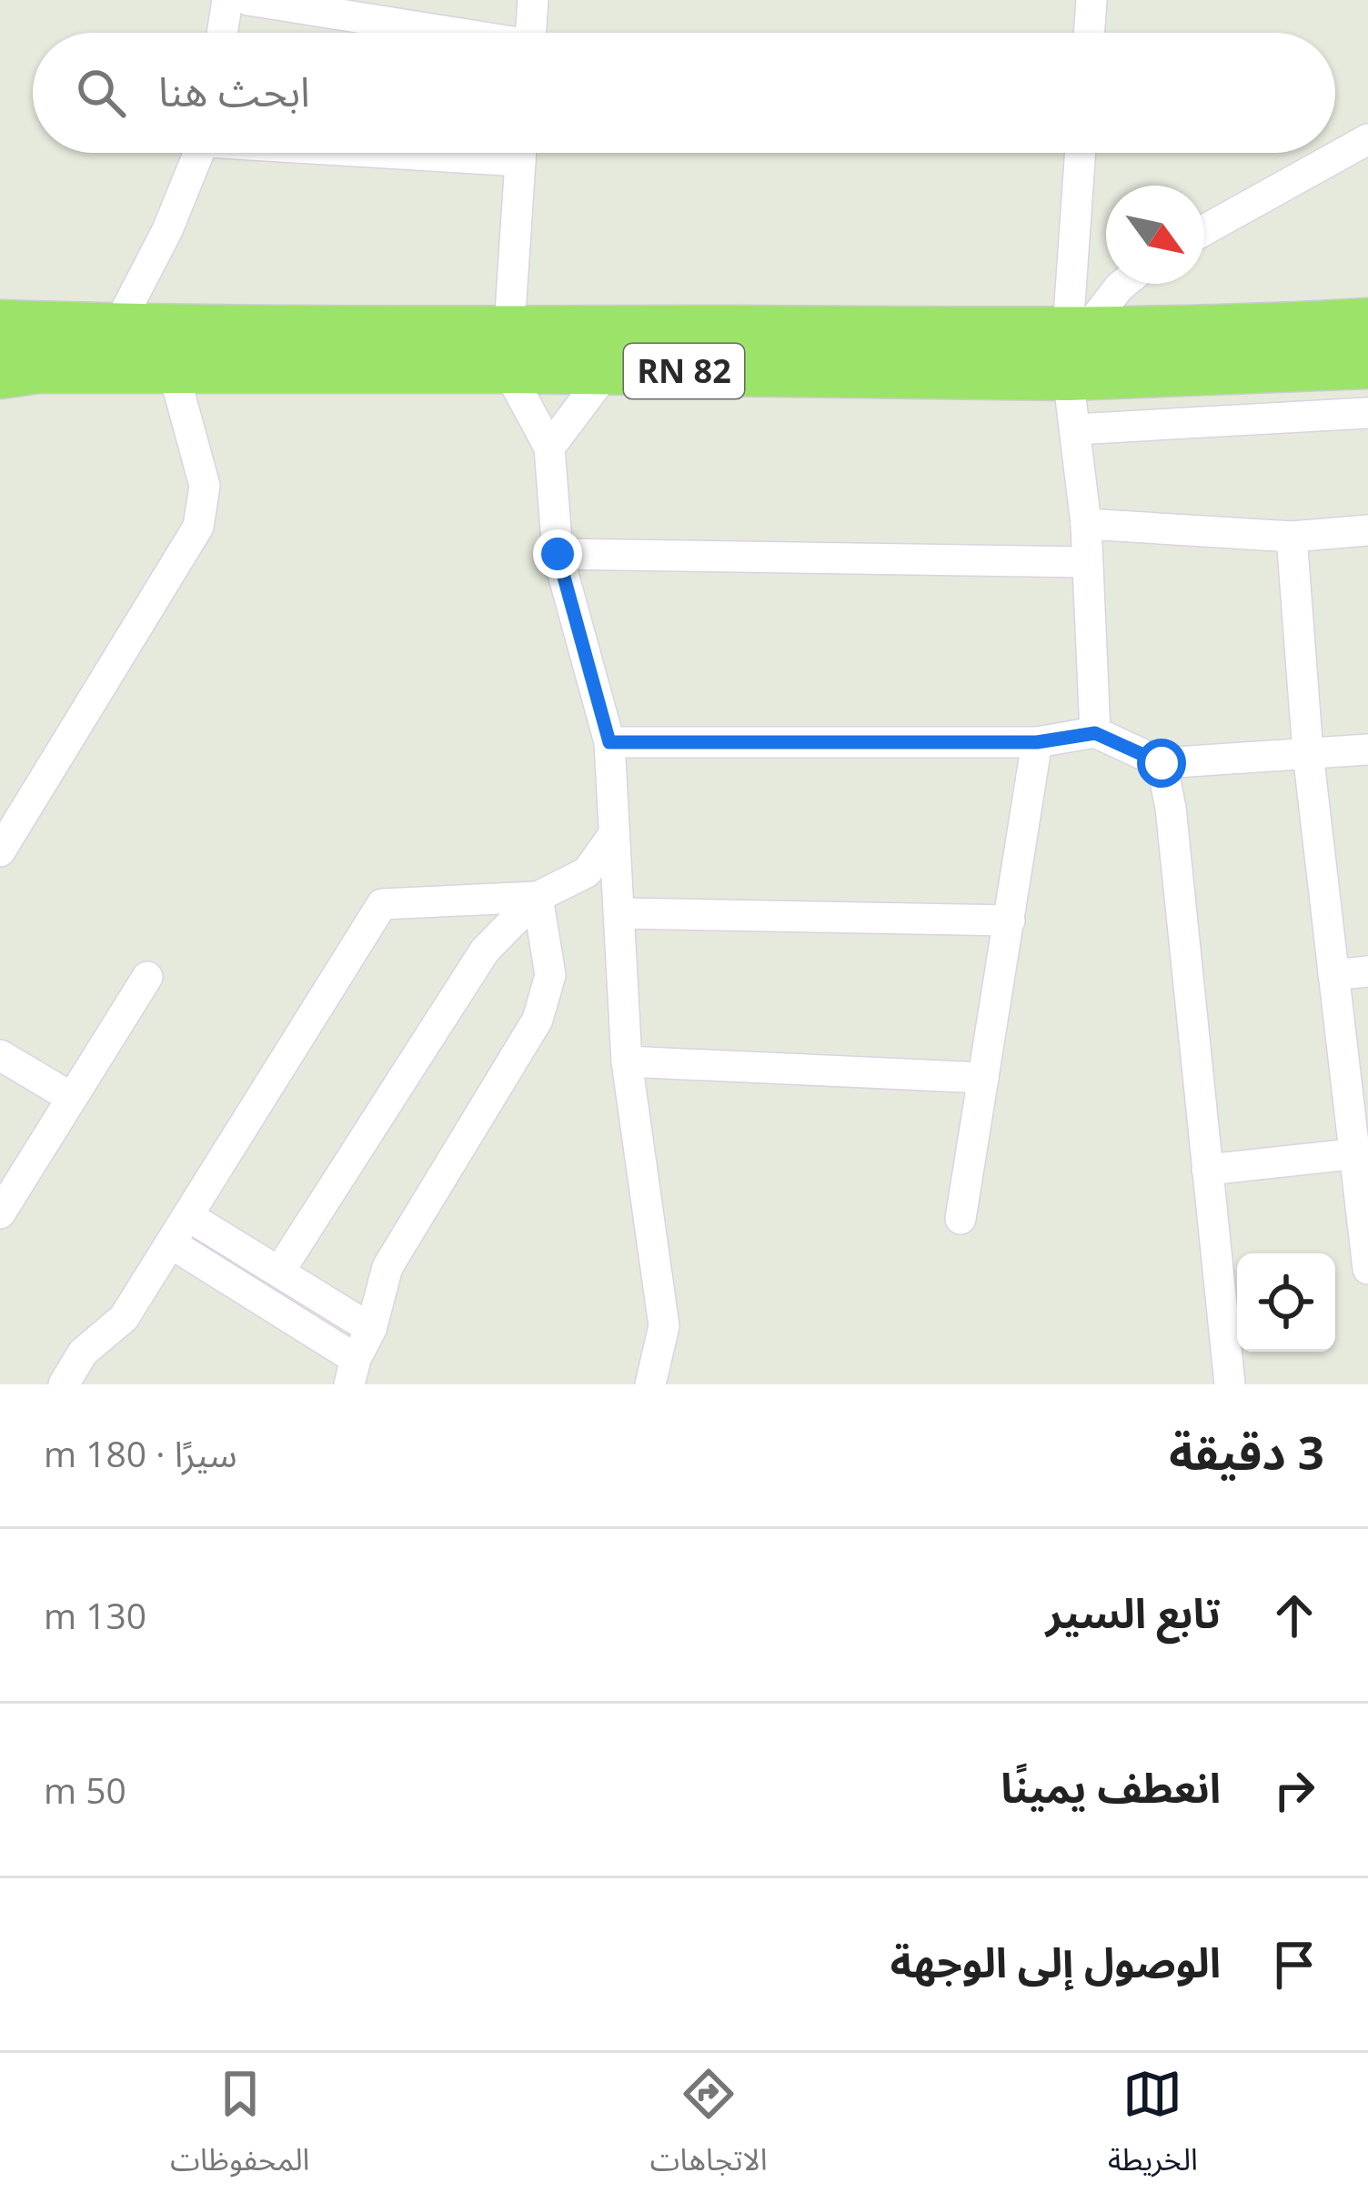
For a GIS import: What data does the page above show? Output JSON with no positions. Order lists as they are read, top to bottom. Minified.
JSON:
{"streets":{"main road":["RN 82"]},"north":"bottom right","page":{"search":"ابحث هنا","heading":["3 دقيقة","سيرًا · 180 m"],"list":[["تابع السير","130 m"],["انعطف يمينًا","50 m"],"الوصول إلى الوجهة"],"nav":["الخريطة","الاتجاهات","المحفوظات"]}}
